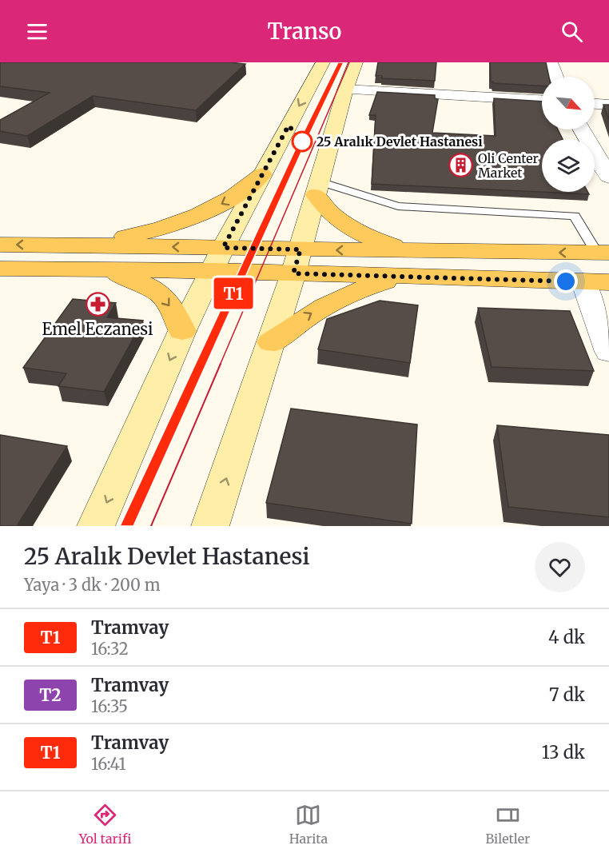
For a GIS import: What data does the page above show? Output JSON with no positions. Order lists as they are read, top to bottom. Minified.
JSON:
{"places":{"other":["25 Aralık Devlet Hastanesi"],"building":["Oli Center Market"],"pharmacy":["Emel Eczanesi"]},"lines":["tram line T1"],"north":"bottom right","page":{"header":"Transo","on_map":"T1","heading":["25 Aralık Devlet Hastanesi","Yaya · 3 dk · 200 m"],"list":[{"mark":"T1","name":"Tramvay","note":"16:32","value":"4 dk"},{"mark":"T2","name":"Tramvay","note":"16:35","value":"7 dk"},{"mark":"T1","name":"Tramvay","note":"16:41","value":"13 dk"}],"tabs":["Yol tarifi","Harita","Biletler"]}}
